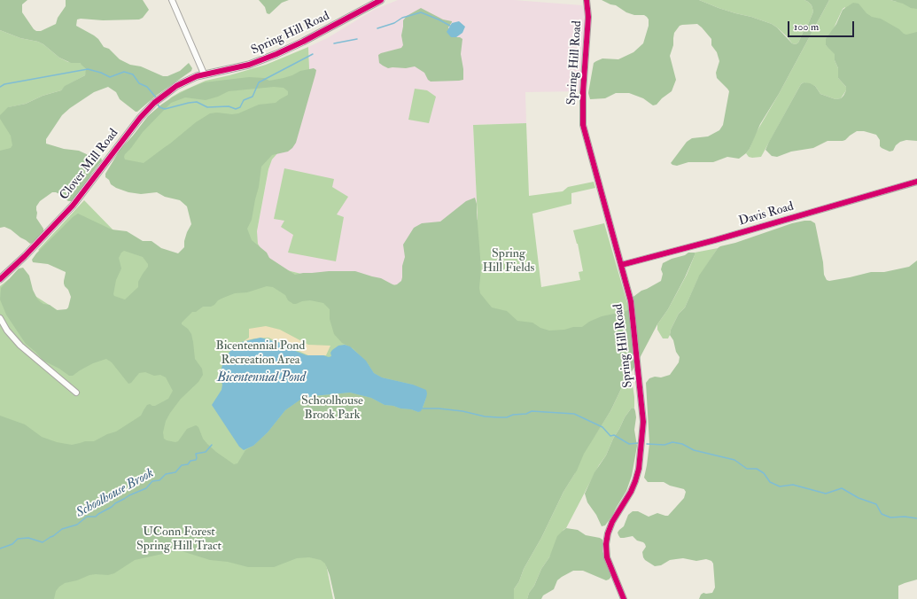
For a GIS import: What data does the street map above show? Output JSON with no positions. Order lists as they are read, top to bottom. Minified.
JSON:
{"streets":{"street":["Spring Hill Road","Clover Mill Road","Davis Road"]},"crossings":[["Spring Hill Road","Clover Mill Road"],["Spring Hill Road","Davis Road"]],"water":["Bicentennial Pond","Schoolhouse Brook"],"parks":["Spring Hill Fields","Bicentennial Pond Recreation Area","Schoolhouse Brook Park","UConn Forest Spring Hill Tract"],"scale_bar":"100 m"}
